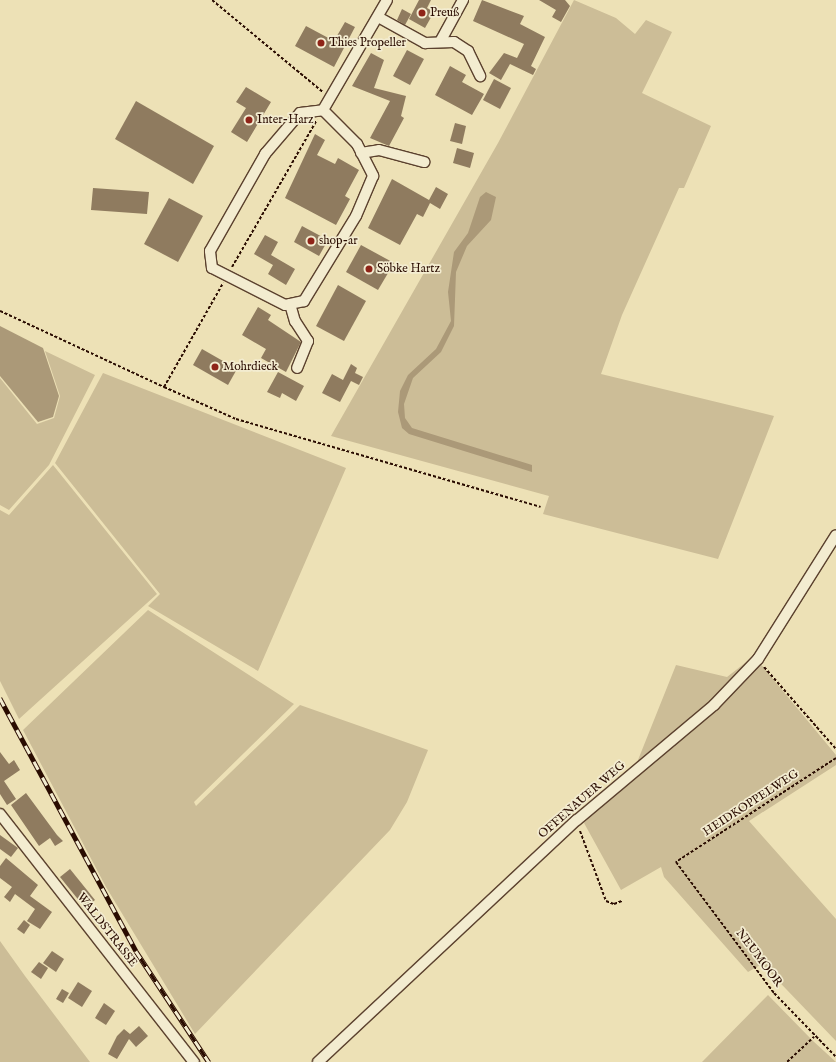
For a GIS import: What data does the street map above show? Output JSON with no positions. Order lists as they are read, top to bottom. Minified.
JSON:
{"streets":{"street":["OFFENAUER WEG","WALDSTRASSE"],"path":["HEIDKOPPELWEG","NEUMOOR"]},"crossings":[["HEIDKOPPELWEG","NEUMOOR"]],"places":["Preuß","Thies Propeller","Inter-Harz","shop-ar","Söbke Hartz","Mohrdieck"]}
